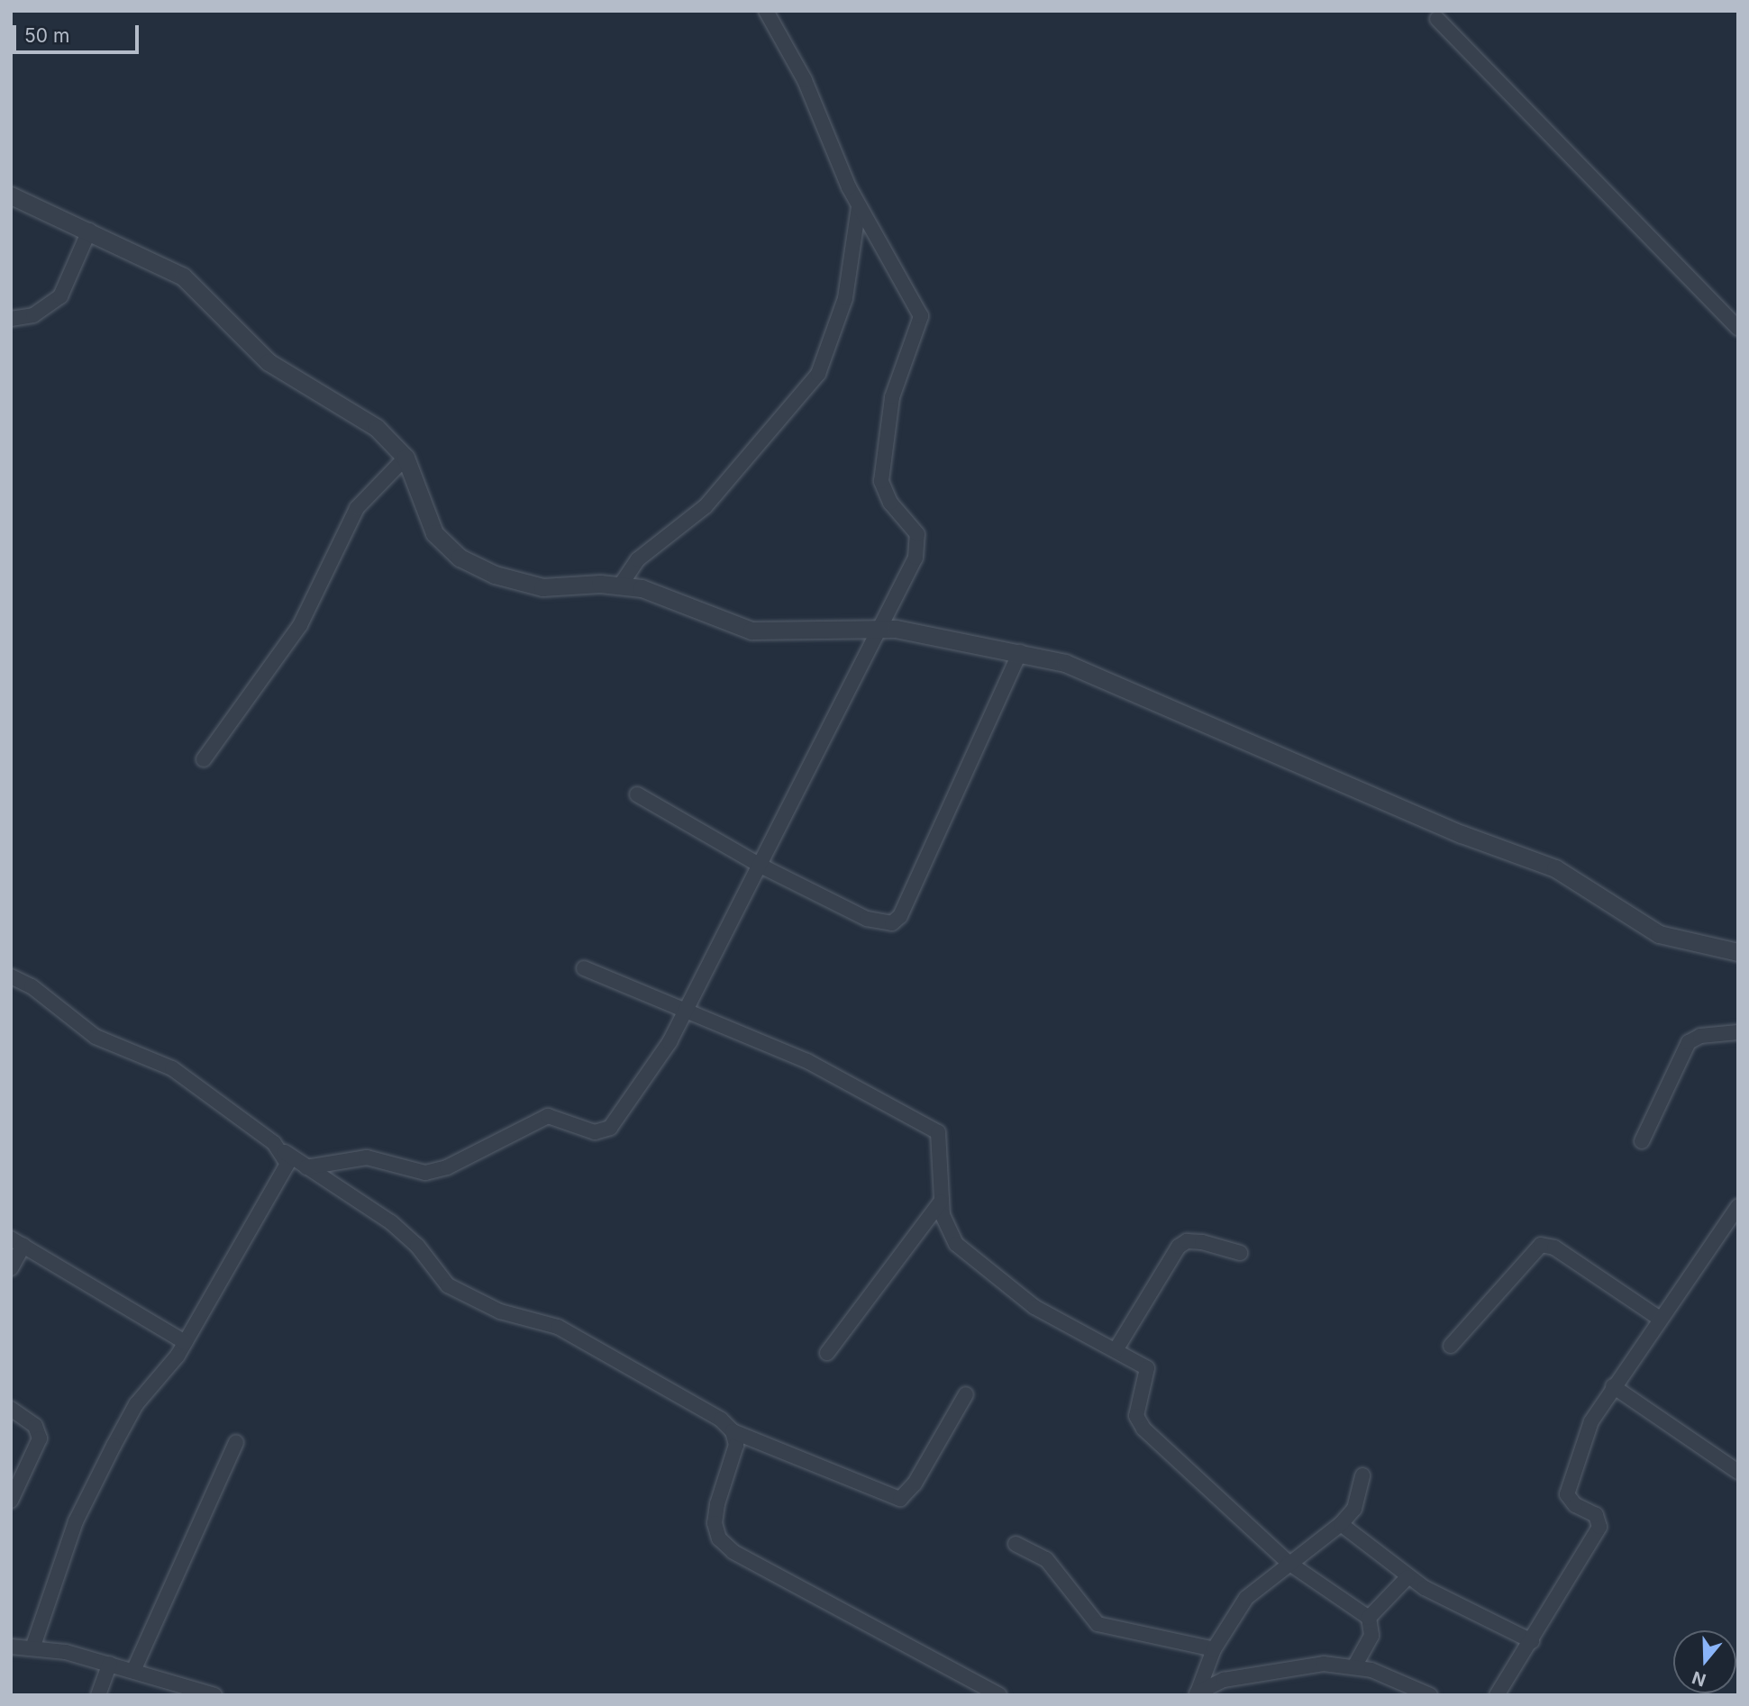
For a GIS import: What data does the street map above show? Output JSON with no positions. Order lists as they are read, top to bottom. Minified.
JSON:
{"scale_bar":"50 m","north":"bottom"}
